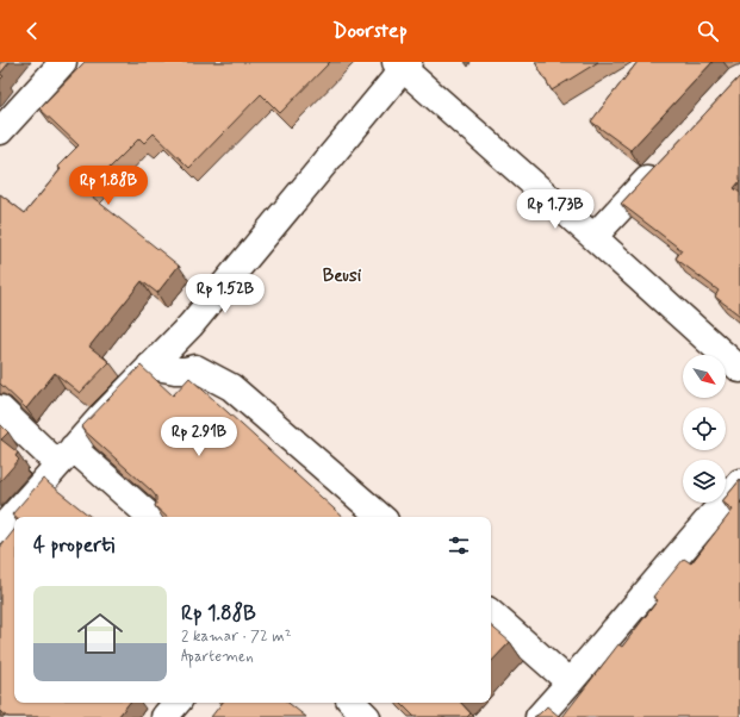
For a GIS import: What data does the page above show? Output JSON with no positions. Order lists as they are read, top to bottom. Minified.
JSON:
{"districts":["Beusi"],"north":"bottom right","page":{"header":"Doorstep","price":["Rp 1.88B","Rp 1.73B","Rp 1.52B","Rp 2.91B"],"heading":"4 properti","list":[{"name":"Rp 1.88B","note":"2 kamar · 72 m² · Apartemen"}]}}
